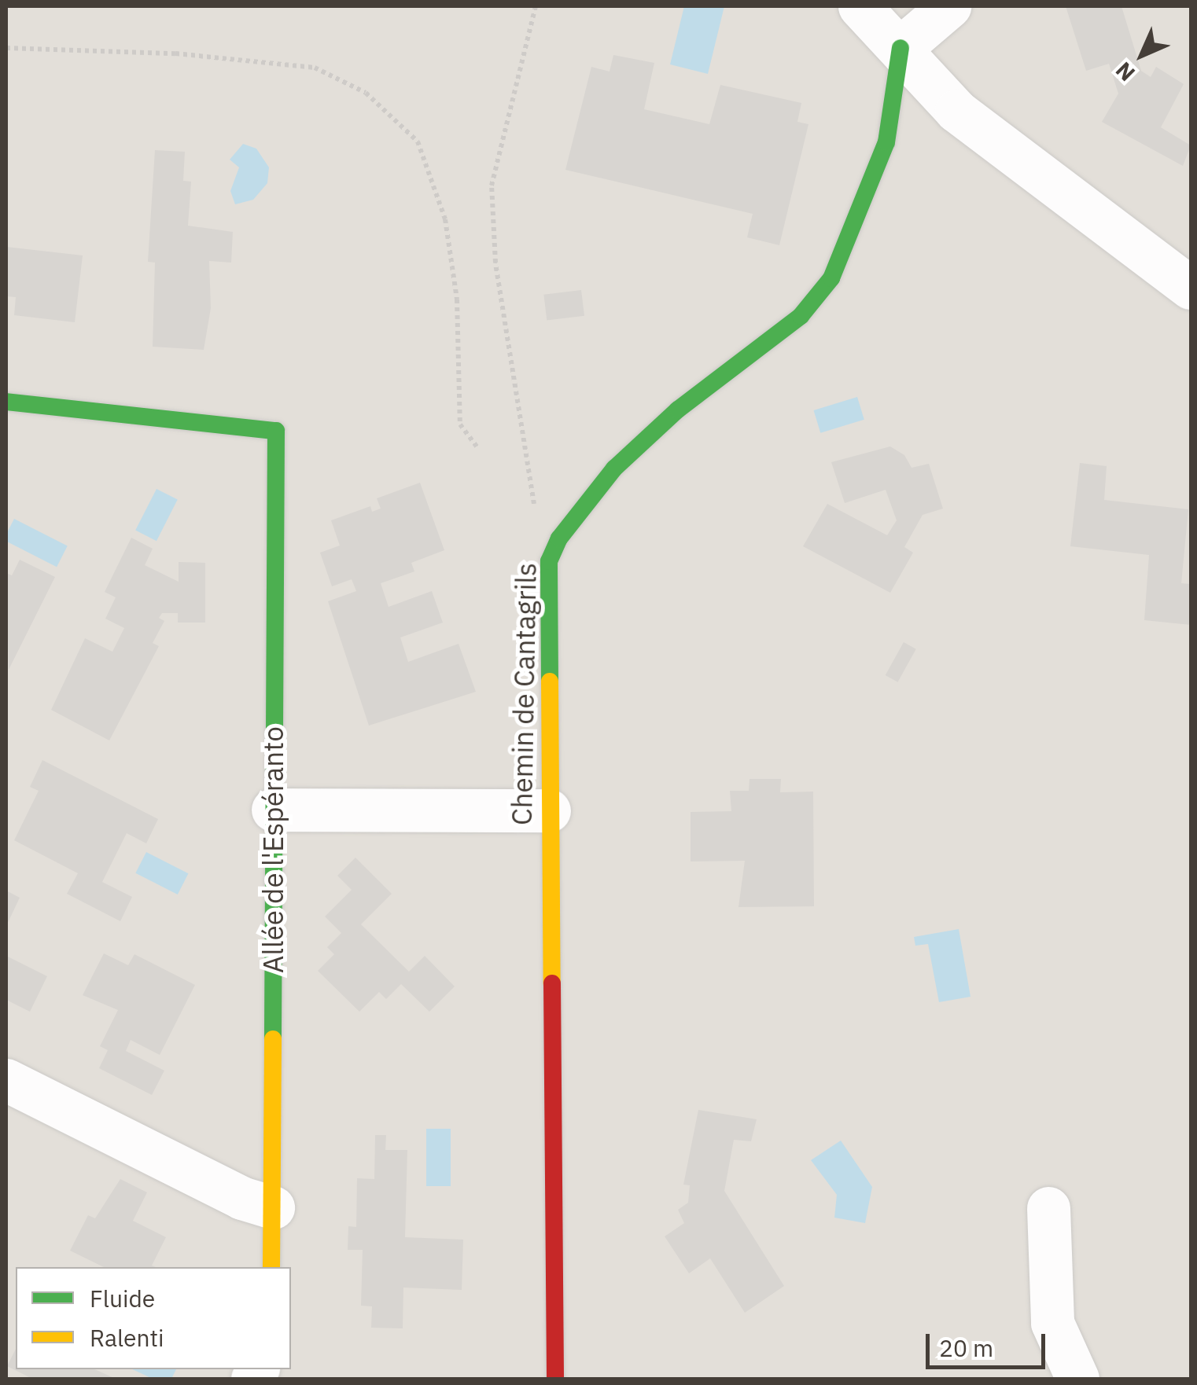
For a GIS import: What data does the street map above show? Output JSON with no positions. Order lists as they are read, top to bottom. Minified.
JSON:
{"streets":{"street":["Chemin de Cantagrils","Allée de l'Espéranto"]},"legend":["Fluide","Ralenti"],"scale_bar":"20 m","north":"bottom left"}
